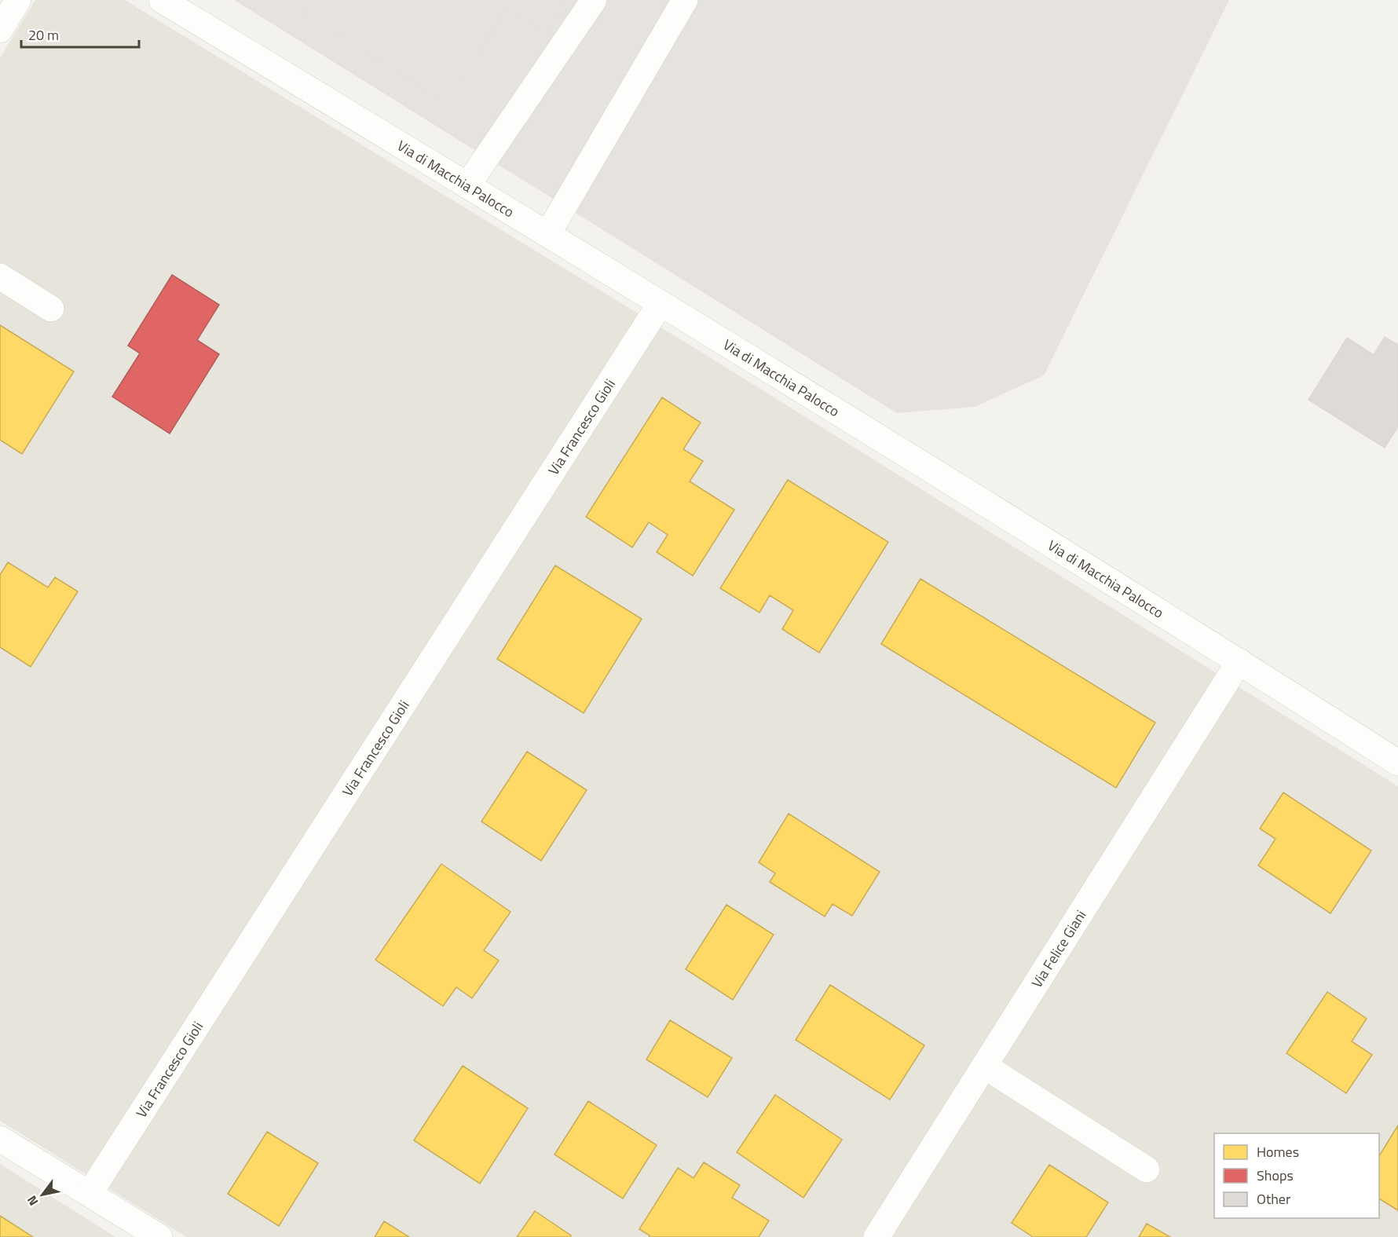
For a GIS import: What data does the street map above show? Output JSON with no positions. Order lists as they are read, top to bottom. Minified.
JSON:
{"streets":{"street":["Via di Macchia Palocco","Via Francesco Gioli","Via Felice Giani"]},"crossings":[["Via di Macchia Palocco","Via Francesco Gioli"],["Via di Macchia Palocco","Via Felice Giani"]],"legend":["Homes","Shops","Other"],"scale_bar":"20 m","north":"bottom left"}
